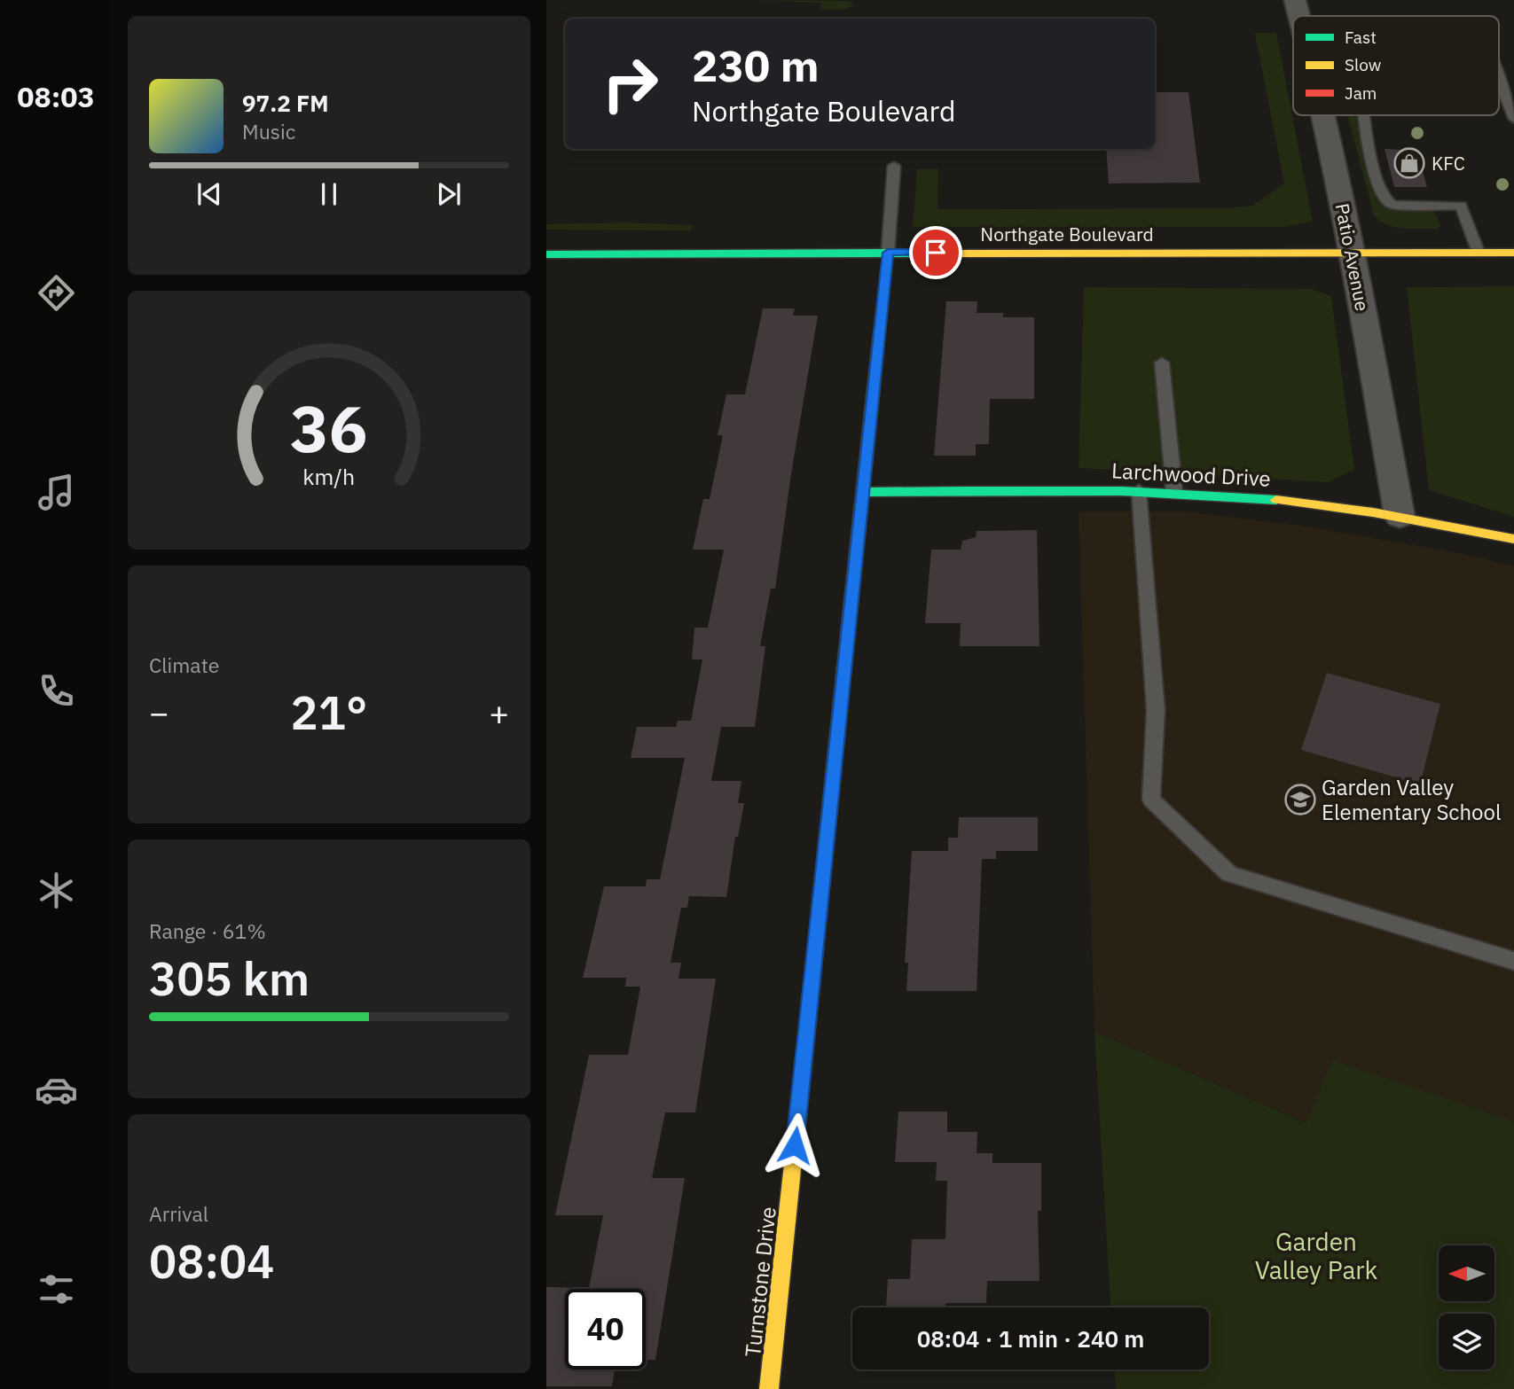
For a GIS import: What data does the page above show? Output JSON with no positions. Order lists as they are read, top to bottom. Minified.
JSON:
{"streets":{"street":["Northgate Boulevard","Patio Avenue","Larchwood Drive","Turnstone Drive"]},"crossings":[["Northgate Boulevard","Patio Avenue"],["Northgate Boulevard","Turnstone Drive"],["Patio Avenue","Larchwood Drive"],["Larchwood Drive","Turnstone Drive"]],"parks":["Garden Valley Park"],"places":{"shop":["KFC"],"school or university":["Garden Valley Elementary School"]},"legend":["Fast","Slow","Jam"],"north":"left","page":{"tabs":"08:03","turn":["230 m","Northgate Boulevard"],"song":["97.2 FM","Music"],"tile":["Climate",["Range · 61%","305 km"],["Arrival","08:04"]],"heat":["−","21°","+"],"limit":"40","trip":"08:04 · 1 min · 240 m","gauge":["36","km/h"]}}
